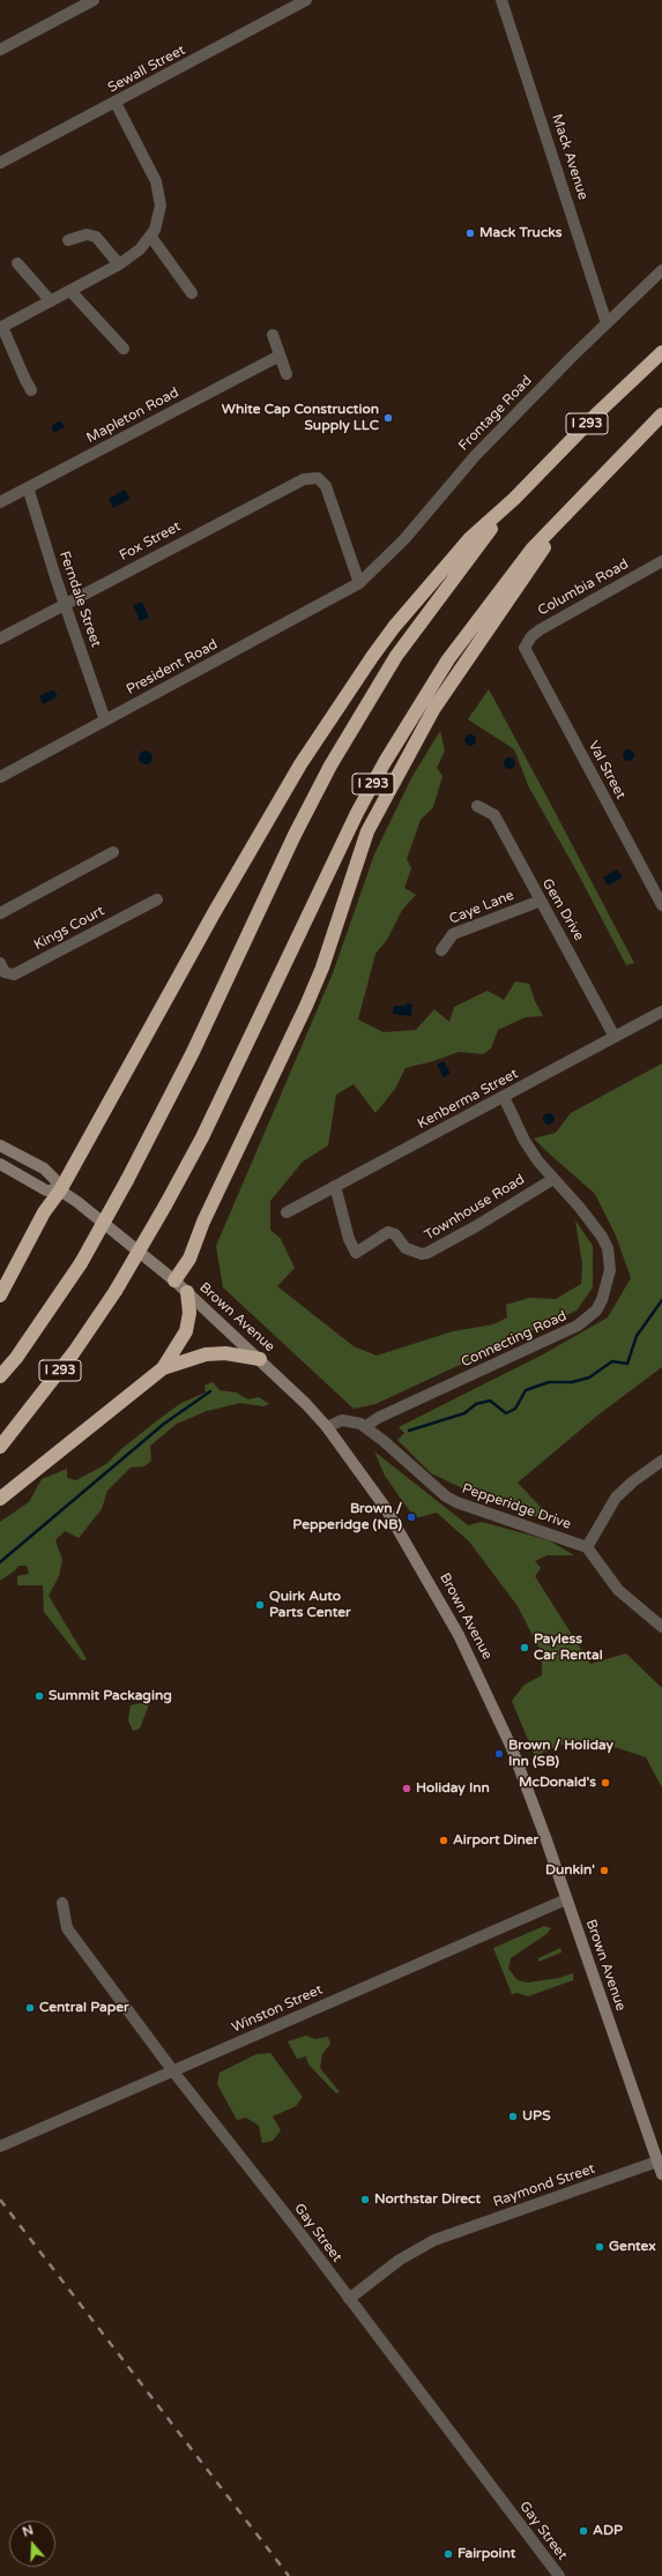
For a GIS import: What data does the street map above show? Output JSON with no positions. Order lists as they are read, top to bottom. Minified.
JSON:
{"streets":{"highway":["I 293"],"main road":["Brown Avenue"],"street":["Sewall Street","Mack Avenue","Frontage Road","Mapleton Road","Fox Street","Columbia Road","Ferndale Street","President Road","Val Street","Caye Lane","Gem Drive","Kings Court","Kenberma Street","Townhouse Road","Connecting Road","Pepperidge Drive","Winston Street","Raymond Street","Gay Street"]},"crossings":[["Mack Avenue","Frontage Road"],["Frontage Road","Fox Street"],["Frontage Road","President Road"],["Mapleton Road","Ferndale Street"],["Fox Street","Ferndale Street"],["Fox Street","President Road"],["Columbia Road","Val Street"],["Ferndale Street","President Road"],["Caye Lane","Gem Drive"],["Gem Drive","Kenberma Street"],["Kenberma Street","Townhouse Road"],["Kenberma Street","Connecting Road"],["Townhouse Road","Connecting Road"],["Brown Avenue","Pepperidge Drive"],["Brown Avenue","Winston Street"],["Brown Avenue","Raymond Street"],["Connecting Road","Pepperidge Drive"],["Winston Street","Gay Street"],["Raymond Street","Gay Street"]],"places":["Mack Trucks","White Cap Construction Supply LLC","Brown / Pepperidge (NB)","Quirk Auto Parts Center","Payless Car Rental","Summit Packaging","Brown / Holiday Inn (SB)","McDonald's","Holiday Inn","Airport Diner","Dunkin'","Central Paper","UPS","Northstar Direct","Gentex","ADP","Fairpoint"],"north":"top"}
